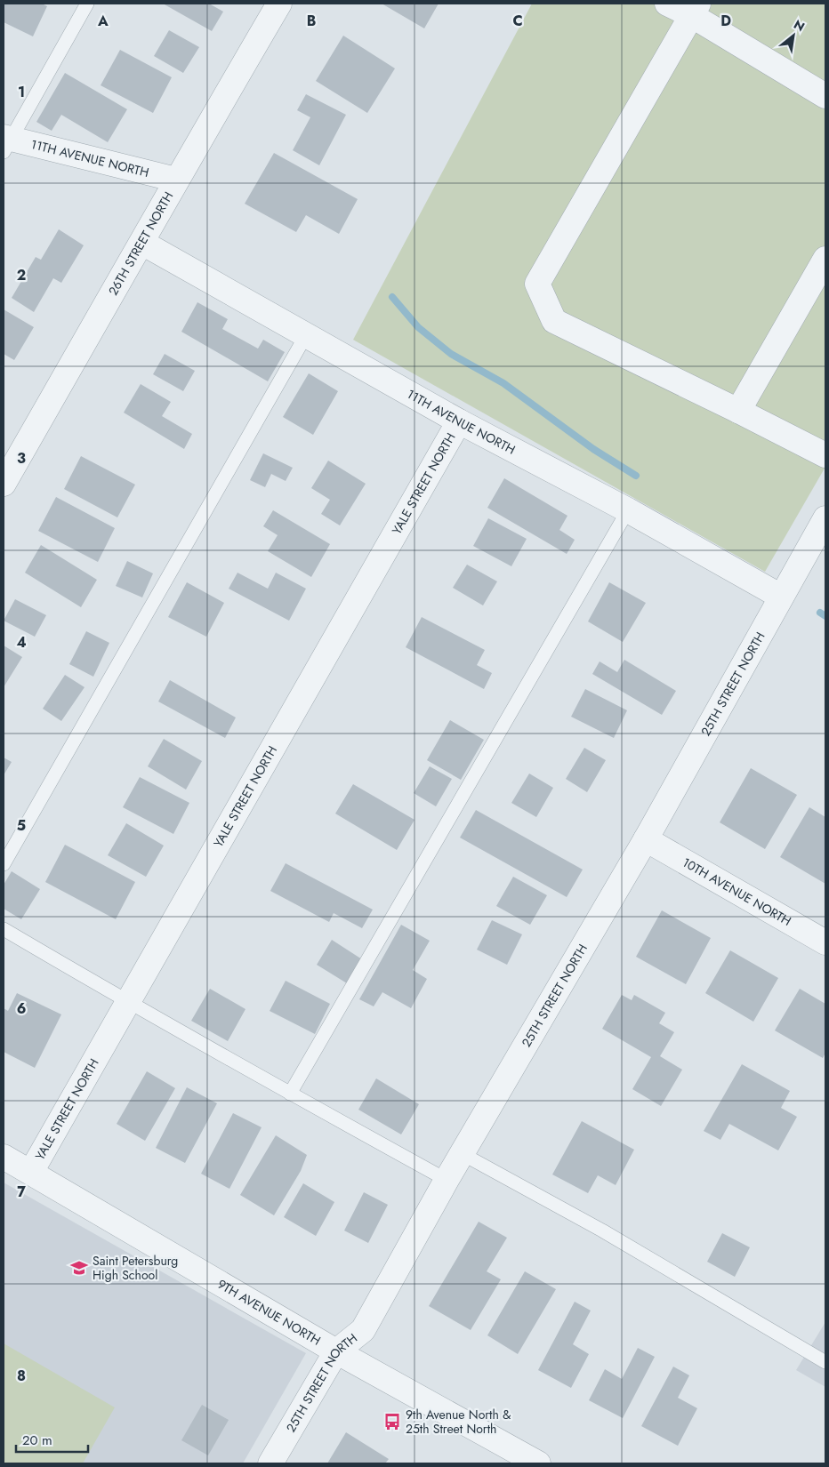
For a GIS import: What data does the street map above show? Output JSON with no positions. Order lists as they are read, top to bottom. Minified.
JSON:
{"streets":{"street":["11TH AVENUE NORTH","26TH STREET NORTH","YALE STREET NORTH","25TH STREET NORTH","10TH AVENUE NORTH","9TH AVENUE NORTH"]},"crossings":[["11TH AVENUE NORTH","26TH STREET NORTH"],["11TH AVENUE NORTH","YALE STREET NORTH"],["11TH AVENUE NORTH","25TH STREET NORTH"],["YALE STREET NORTH","9TH AVENUE NORTH"],["25TH STREET NORTH","10TH AVENUE NORTH"],["25TH STREET NORTH","9TH AVENUE NORTH"]],"places":{"school or university":["Saint Petersburg High School"],"bus stop":["9th Avenue North & 25th Street North"]},"scale_bar":"20 m","north":"top right","grid":{"columns":["A","B","C","D"],"rows":["1","2","3","4","5","6","7","8"]}}
